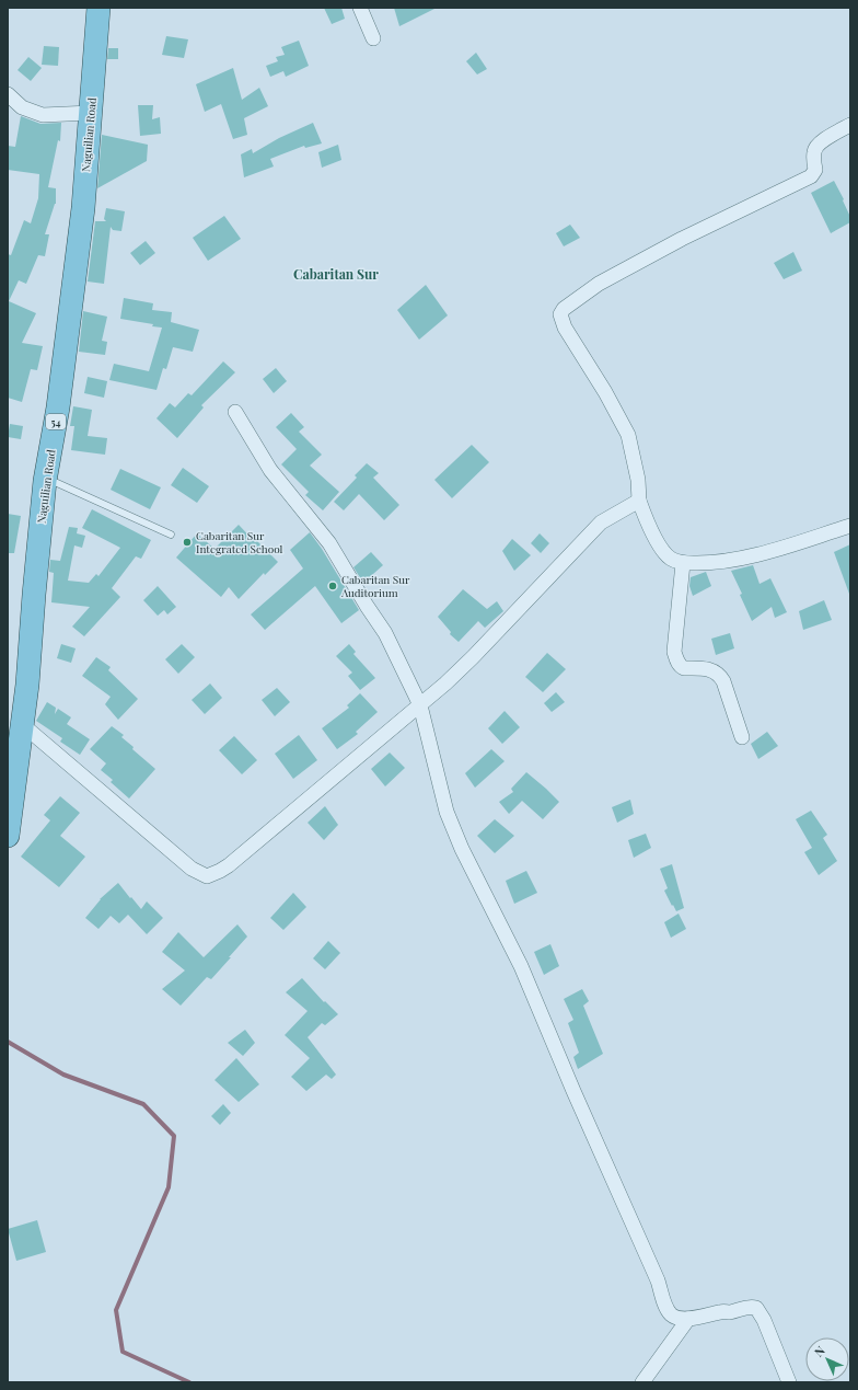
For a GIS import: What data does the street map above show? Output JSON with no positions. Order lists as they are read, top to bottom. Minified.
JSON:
{"streets":{"highway":["Naguilian Road","54"]},"districts":["Cabaritan Sur"],"places":["Cabaritan Sur Integrated School","Cabaritan Sur Auditorium"],"north":"top left"}
